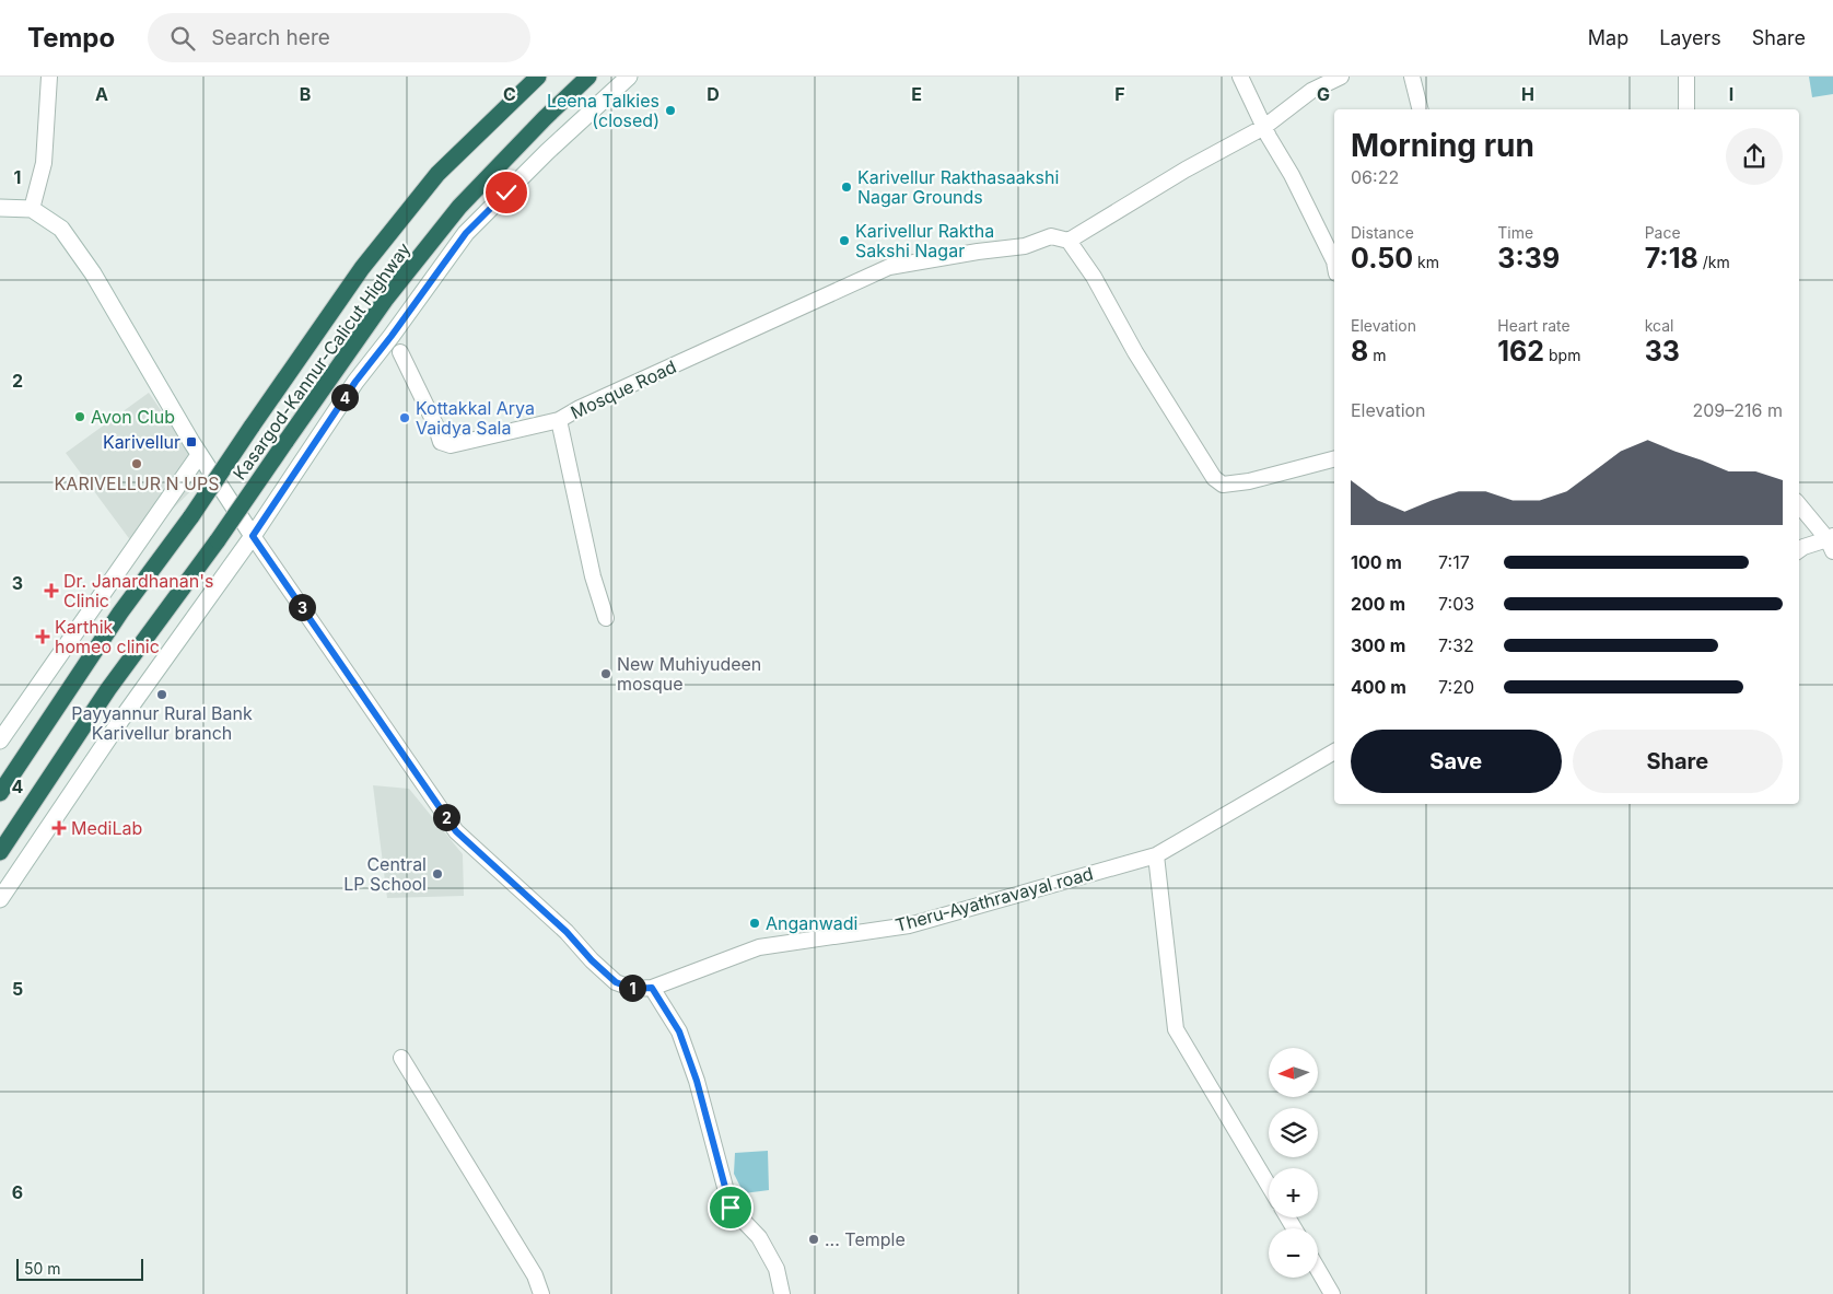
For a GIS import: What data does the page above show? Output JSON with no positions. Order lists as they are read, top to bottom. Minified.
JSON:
{"streets":{"highway":["Kasargod-Kannur-Calicut Highway"],"street":["Mosque Road","Theru-Ayathravayal road"]},"places":{"other":["Leena Talkies (closed)","Karivellur Rakthasaakshi Nagar Grounds","Karivellur Raktha Sakshi Nagar","Avon Club","Kottakkal Arya Vaidya Sala","KARIVELLUR N UPS","New Muhiyudeen mosque","Payyannur Rural Bank Karivellur branch","Central LP School","Anganwadi","... Temple"],"transit":["Karivellur"],"health":["Dr. Janardhanan's Clinic","Karthik homeo clinic","MediLab"]},"scale_bar":"50 m","north":"left","page":{"header":"Tempo","search":"Search here","nav":["Map","Layers","Share"],"heading":["Morning run","06:22"],"stats":[["Distance","0.50 km"],["Time","3:39"],["Pace","7:18 /km"],["Elevation","8 m"],["Heart rate","162 bpm"],["kcal","33"]],"pins":["4","3","2","1"],"chart":["Elevation","209–216 m"],"list":[{"name":"100 m","note":"7:17"},{"name":"200 m","note":"7:03"},{"name":"300 m","note":"7:32"},{"name":"400 m","note":"7:20"}],"buttons":["Save","Share"],"map_buttons":["+","−"],"scale":"50 m"},"grid":{"columns":["A","B","C","D","E","F","G","H","I"],"rows":["1","2","3","4","5","6"]}}
